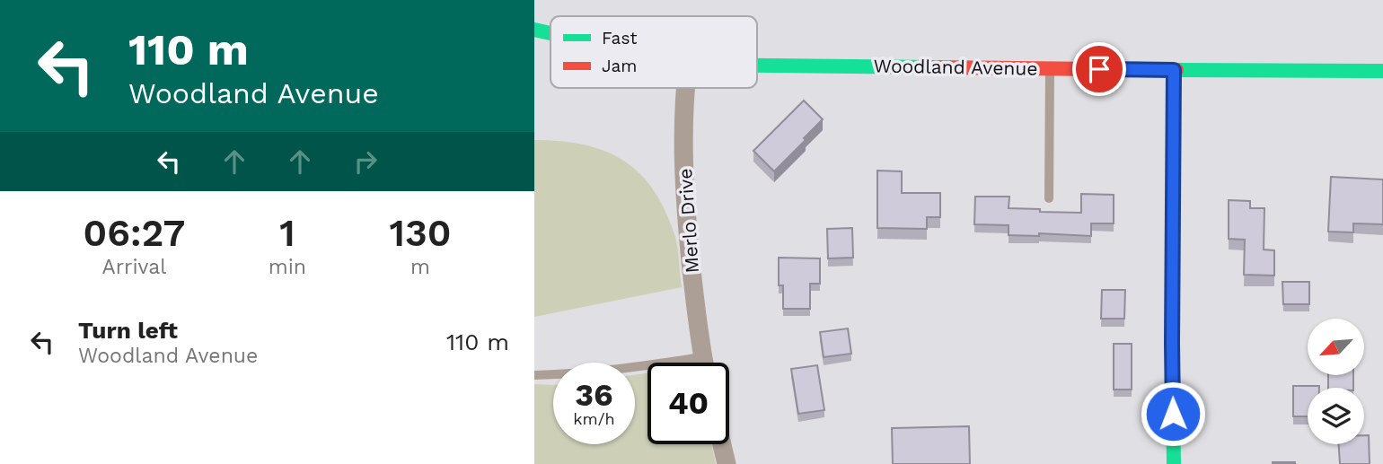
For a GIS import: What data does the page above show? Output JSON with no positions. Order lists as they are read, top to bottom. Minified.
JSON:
{"streets":{"street":["Woodland Avenue","Merlo Drive"]},"legend":["Fast","Jam"],"north":"bottom left","page":{"turn":["110 m","Woodland Avenue"],"eta":["06:27","Arrival","1","min","130","m"],"list":[{"name":"Turn left","note":"Woodland Avenue","value":"110 m"}],"speed":"36 km/h","limit":"40"}}
